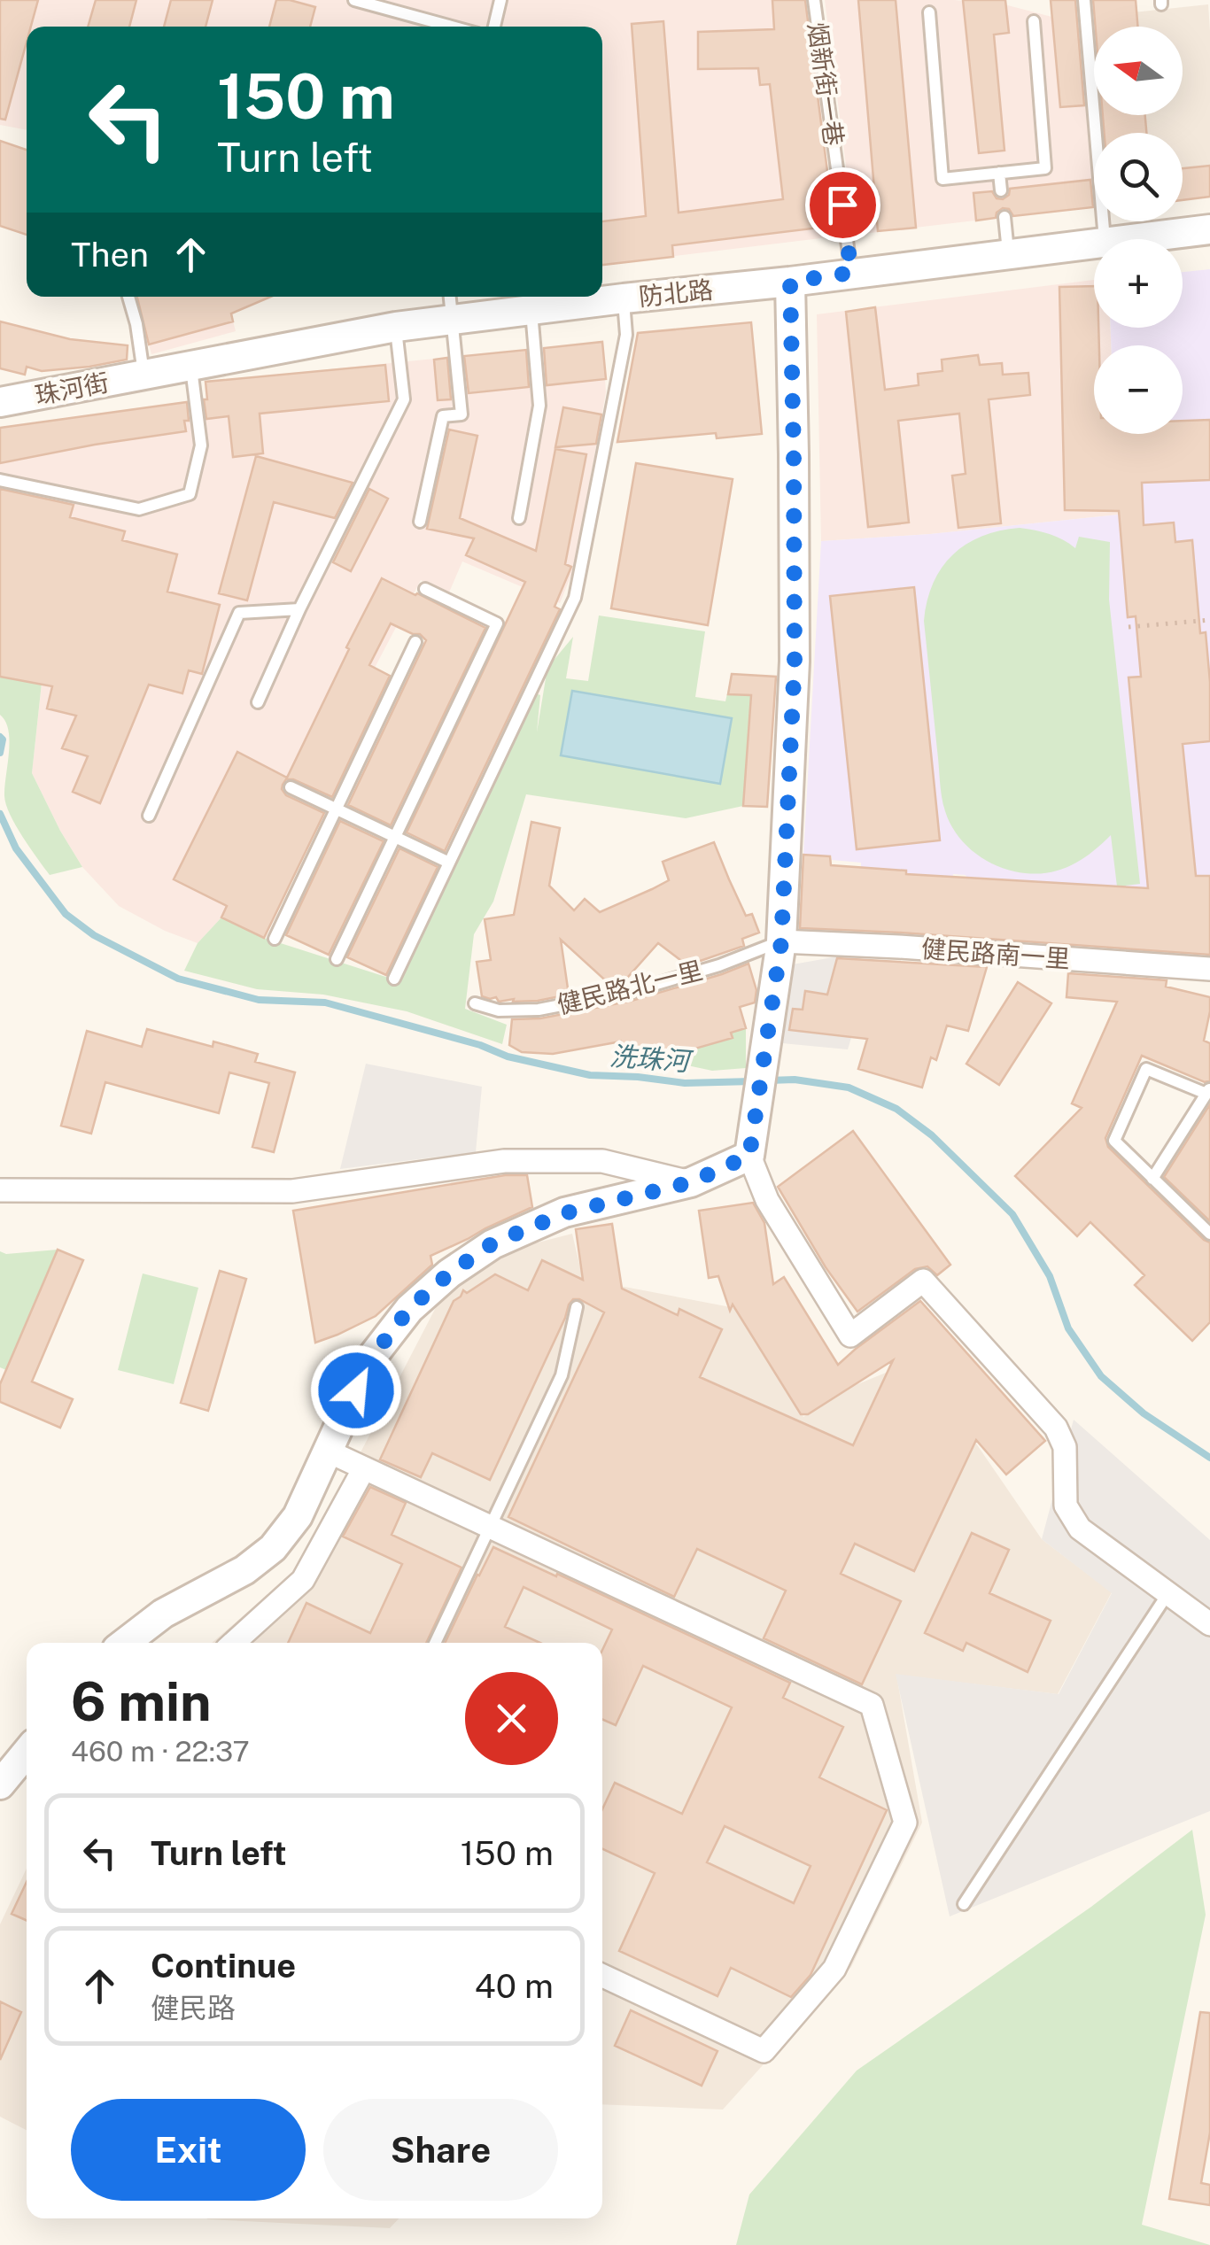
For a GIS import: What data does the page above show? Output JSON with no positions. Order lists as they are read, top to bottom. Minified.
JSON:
{"streets":{"street":["防北路","珠河街","健民路南一里"],"lane":["烟新街一巷","健民路北一里"]},"crossings":[["烟新街一巷","防北路"],["防北路","珠河街"],["健民路南一里","健民路北一里"]],"water":["洗珠河"],"north":"left","page":{"map_buttons":["+","−"],"turn":["150 m","Turn left"],"then":"Then","heading":["6 min","460 m · 22:37"],"list":[{"name":"Turn left","value":"150 m"},{"name":"Continue","note":"健民路","value":"40 m"}],"buttons":["Exit","Share"]}}
